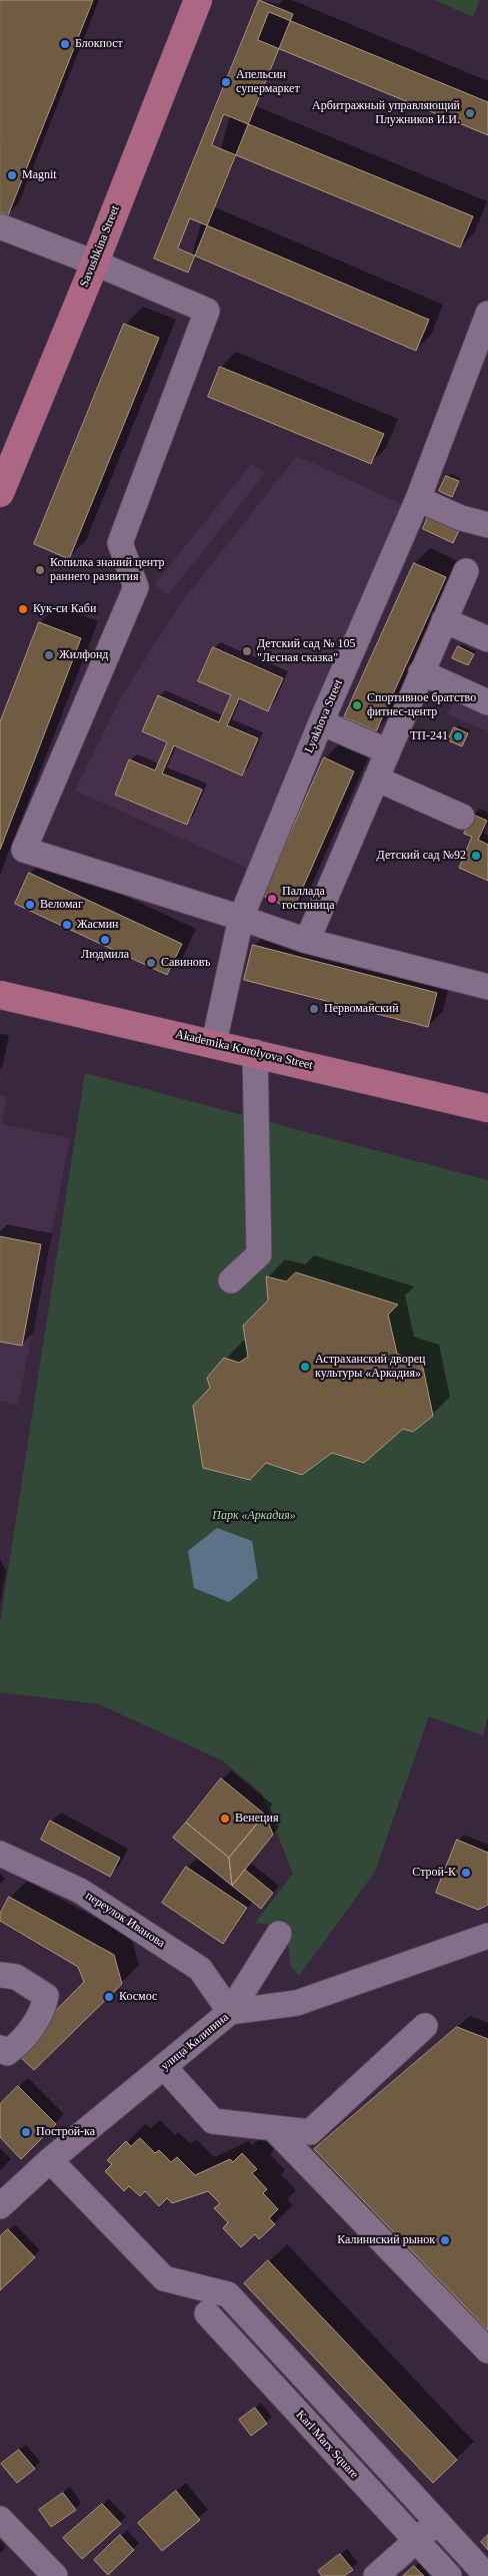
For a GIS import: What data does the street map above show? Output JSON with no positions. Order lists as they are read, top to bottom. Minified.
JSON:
{"streets":{"main road":["Savushkina Street","Akademika Korolyova Street"],"street":["Lyakhova Street","переулок Иванова","улица Калинина","Karl Marx Square"]},"crossings":[["Lyakhova Street","Akademika Korolyova Street"],["переулок Иванова","улица Калинина"]],"parks":["Парк «Аркадия»"],"places":["Блокпост","Апельсин супермаркет","Арбитражный управляющий Плужников И.И.","Magnit","Копилка знаний центр раннего развития","Кук-си Каби","Детский сад № 105 \"Лесная сказка\"","Жилфонд","Спортивное братство фитнес-центр","ТП-241","Детский сад №92","Паллада гостиница","Веломаг","Жасмин","Людмила","Савиновъ","Первомайский","Астраханский дворец культуры «Аркадия»","Венеция","Строй-К","Космос","Построй-ка","Калиниский рынок"]}
